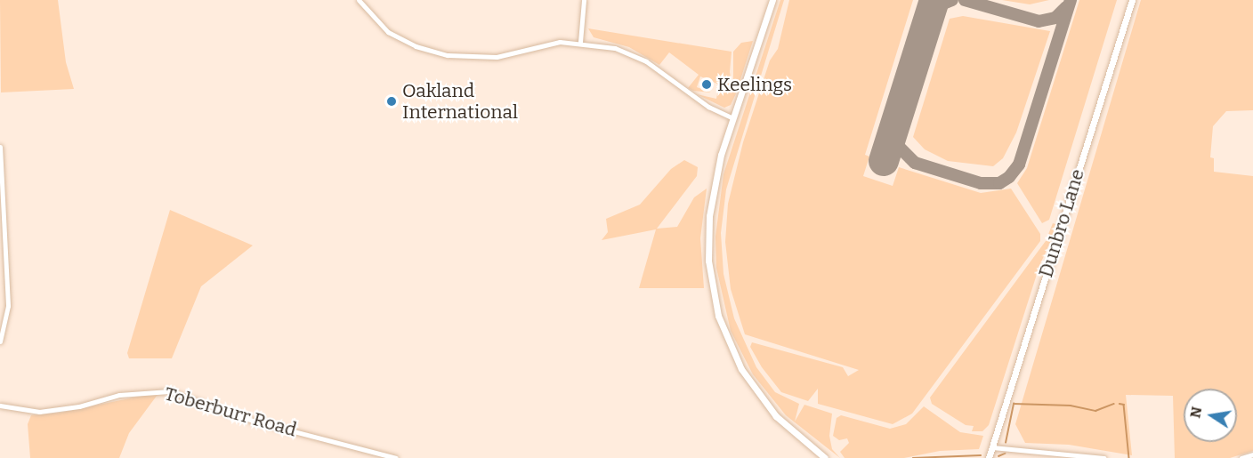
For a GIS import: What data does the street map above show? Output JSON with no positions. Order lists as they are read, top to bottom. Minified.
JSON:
{"streets":{"main road":["Dunbro Lane"],"street":["Toberburr Road"]},"places":["Keelings","Oakland International"],"north":"left"}
